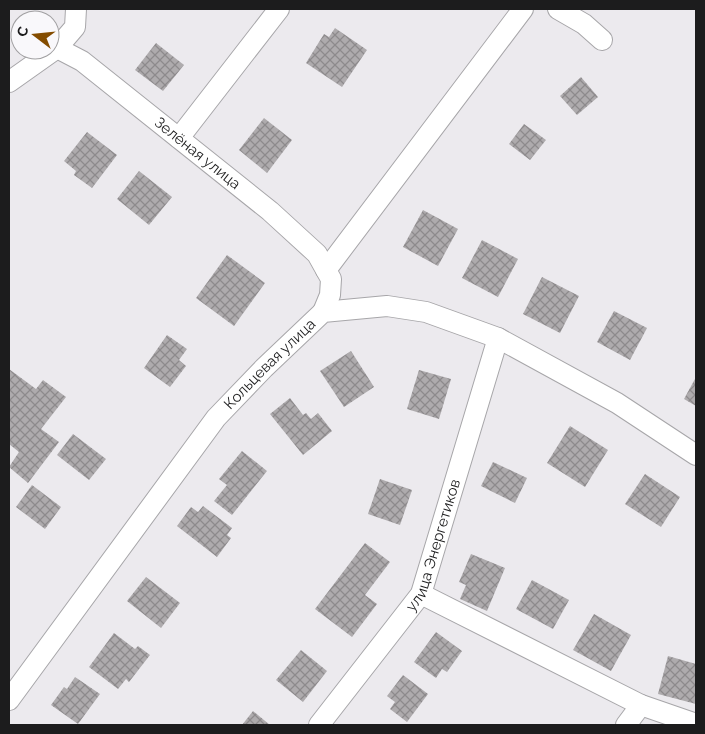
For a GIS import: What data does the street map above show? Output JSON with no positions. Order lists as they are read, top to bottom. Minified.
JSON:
{"streets":{"street":["Зелёная улица","Кольцевая улица","улица Энергетиков"]},"crossings":[["Кольцевая улица","улица Энергетиков"]],"north":"left"}
